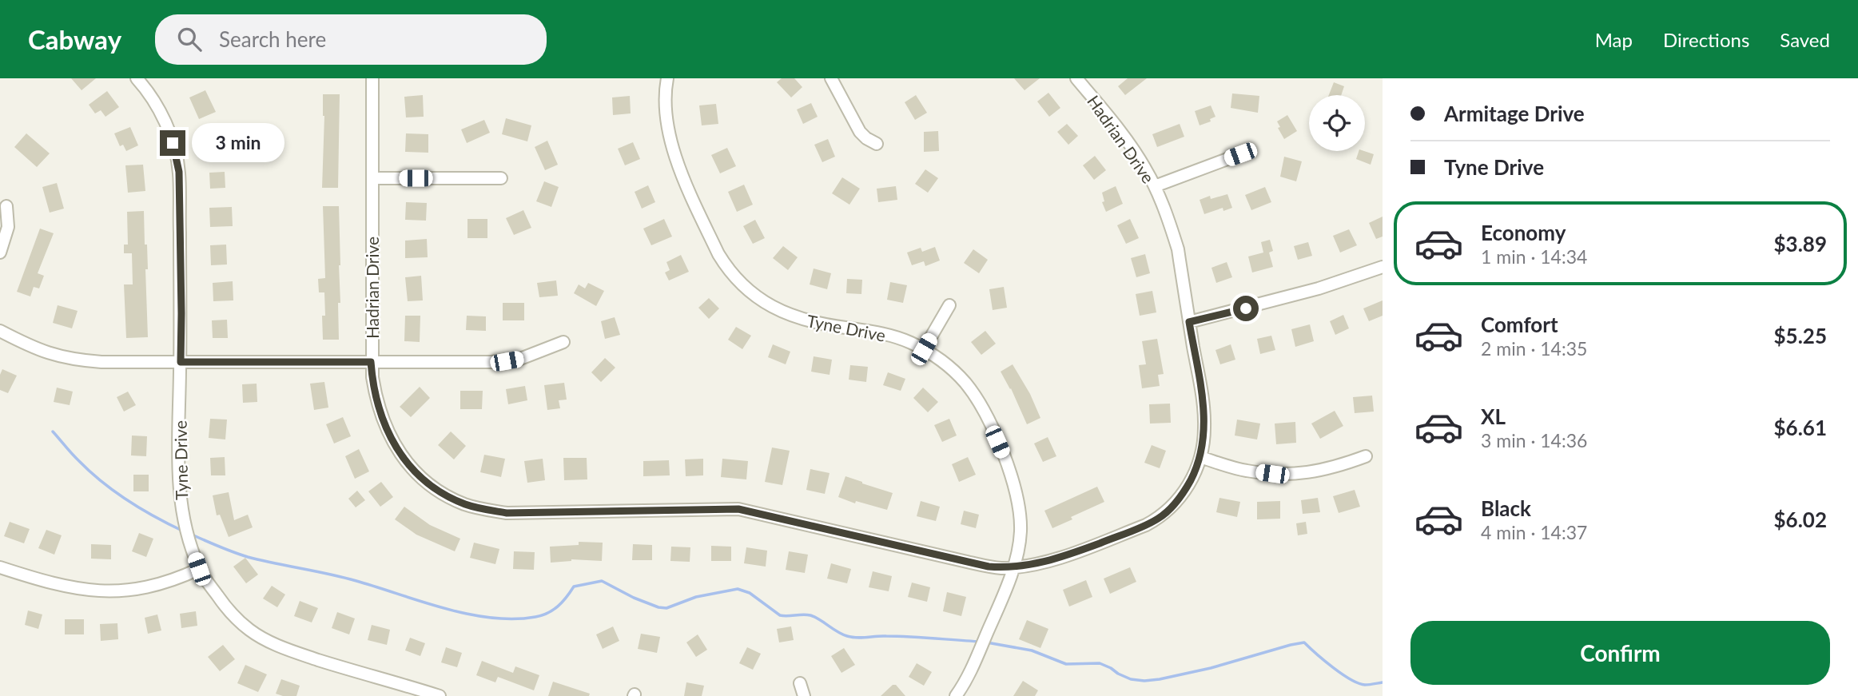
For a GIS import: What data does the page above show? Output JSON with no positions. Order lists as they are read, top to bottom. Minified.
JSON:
{"streets":{"street":["Hadrian Drive","Tyne Drive"]},"crossings":[["Hadrian Drive","Tyne Drive"]],"page":{"header":"Cabway","search":"Search here","nav":["Map","Directions","Saved"],"banner":["Armitage Drive","Tyne Drive"],"bubble":"3 min","list":[{"name":"Economy","note":"1 min · 14:34","value":"$3.89"},{"name":"Comfort","note":"2 min · 14:35","value":"$5.25"},{"name":"XL","note":"3 min · 14:36","value":"$6.61"},{"name":"Black","note":"4 min · 14:37","value":"$6.02"}],"buttons":"Confirm"}}
